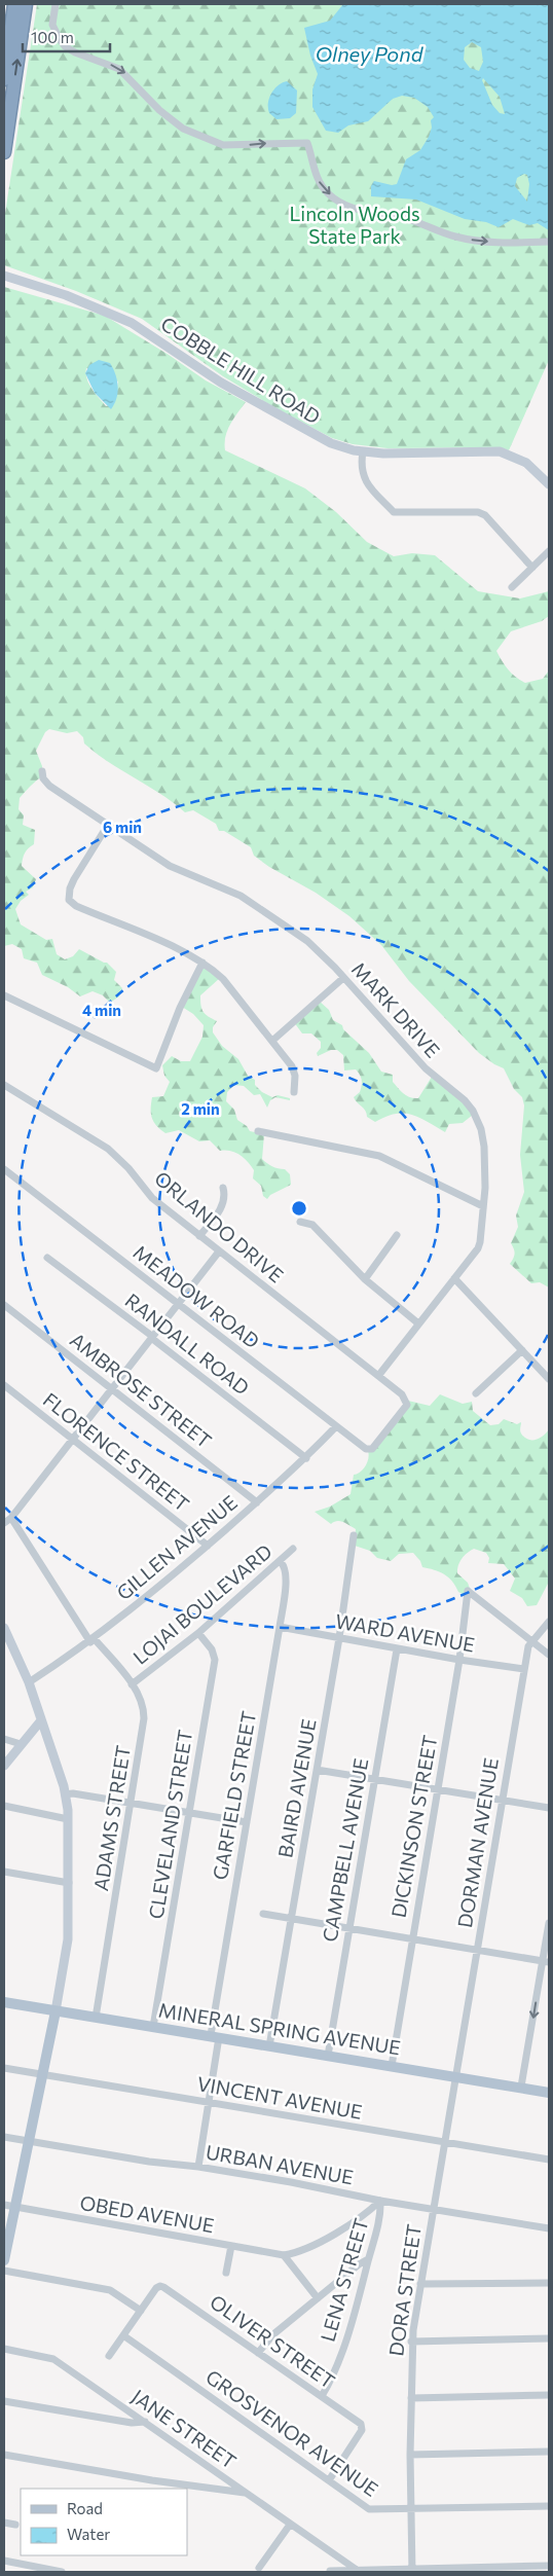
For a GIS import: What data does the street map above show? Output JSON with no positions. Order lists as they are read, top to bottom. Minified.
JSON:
{"streets":{"main road":["MINERAL SPRING AVENUE"],"street":["COBBLE HILL ROAD","MARK DRIVE","ORLANDO DRIVE","MEADOW ROAD","RANDALL ROAD","AMBROSE STREET","FLORENCE STREET","GILLEN AVENUE","LOJAI BOULEVARD","WARD AVENUE","BAIRD AVENUE","GARFIELD STREET","ADAMS STREET","CLEVELAND STREET","DICKINSON STREET","DORMAN AVENUE","CAMPBELL AVENUE","VINCENT AVENUE","URBAN AVENUE","OBED AVENUE","LENA STREET","DORA STREET","OLIVER STREET","JANE STREET","GROSVENOR AVENUE"]},"crossings":[["MARK DRIVE","ORLANDO DRIVE"],["ORLANDO DRIVE","MEADOW ROAD"],["MEADOW ROAD","GILLEN AVENUE"],["RANDALL ROAD","GILLEN AVENUE"],["AMBROSE STREET","GILLEN AVENUE"],["FLORENCE STREET","GILLEN AVENUE"],["GILLEN AVENUE","ADAMS STREET"],["LOJAI BOULEVARD","GARFIELD STREET"],["LOJAI BOULEVARD","ADAMS STREET"],["LOJAI BOULEVARD","CLEVELAND STREET"],["WARD AVENUE","BAIRD AVENUE"],["WARD AVENUE","GARFIELD STREET"],["WARD AVENUE","DICKINSON STREET"],["WARD AVENUE","DORMAN AVENUE"],["WARD AVENUE","CAMPBELL AVENUE"],["BAIRD AVENUE","MINERAL SPRING AVENUE"],["GARFIELD STREET","MINERAL SPRING AVENUE"],["GARFIELD STREET","VINCENT AVENUE"],["GARFIELD STREET","URBAN AVENUE"],["ADAMS STREET","MINERAL SPRING AVENUE"],["CLEVELAND STREET","MINERAL SPRING AVENUE"],["DICKINSON STREET","DORMAN AVENUE"],["DICKINSON STREET","MINERAL SPRING AVENUE"],["DORMAN AVENUE","MINERAL SPRING AVENUE"],["DORMAN AVENUE","DORA STREET"],["CAMPBELL AVENUE","MINERAL SPRING AVENUE"],["MINERAL SPRING AVENUE","DORA STREET"],["VINCENT AVENUE","DORA STREET"],["URBAN AVENUE","OBED AVENUE"],["URBAN AVENUE","LENA STREET"],["URBAN AVENUE","DORA STREET"],["OBED AVENUE","LENA STREET"],["LENA STREET","OLIVER STREET"],["DORA STREET","GROSVENOR AVENUE"],["OLIVER STREET","GROSVENOR AVENUE"]],"water":["Olney Pond"],"parks":["Lincoln Woods State Park"],"legend":["Road","Water"],"scale_bar":"100 m","rings":["6 min","4 min","2 min"]}
